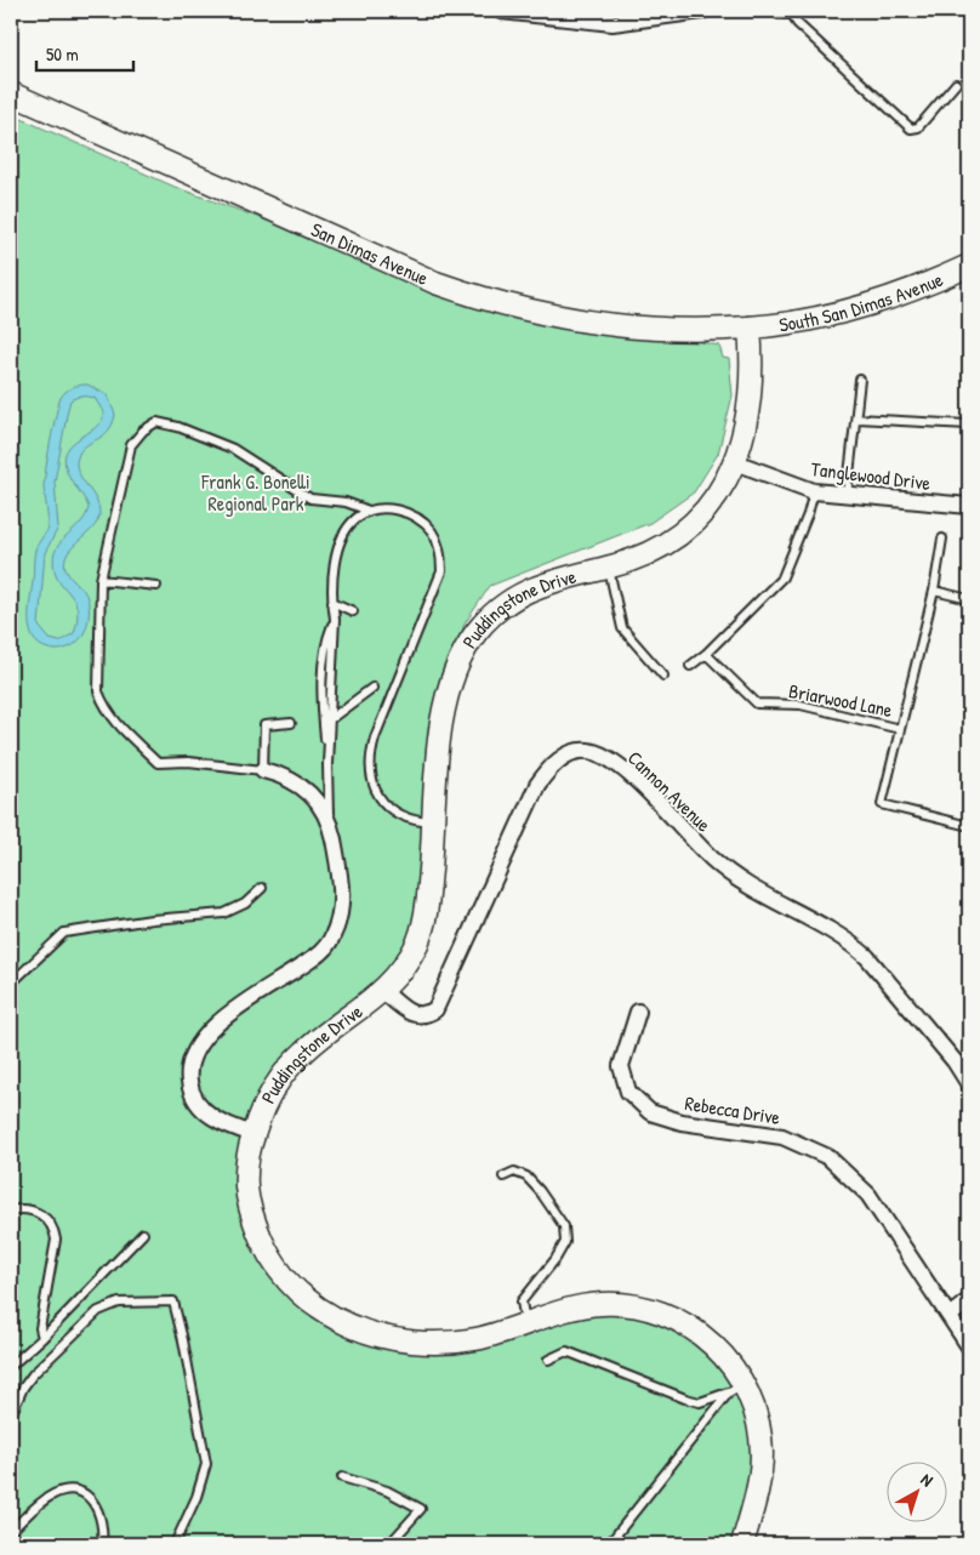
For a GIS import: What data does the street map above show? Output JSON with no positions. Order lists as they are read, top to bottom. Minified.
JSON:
{"streets":{"street":["San Dimas Avenue","South San Dimas Avenue","Tanglewood Drive","Puddingstone Drive","Cannon Avenue","Rebecca Drive"],"lane":["Briarwood Lane"]},"crossings":[["San Dimas Avenue","South San Dimas Avenue"],["San Dimas Avenue","Puddingstone Drive"],["South San Dimas Avenue","Puddingstone Drive"],["Tanglewood Drive","Puddingstone Drive"],["Puddingstone Drive","Cannon Avenue"]],"parks":["Frank G. Bonelli Regional Park"],"scale_bar":"50 m","north":"top right"}
